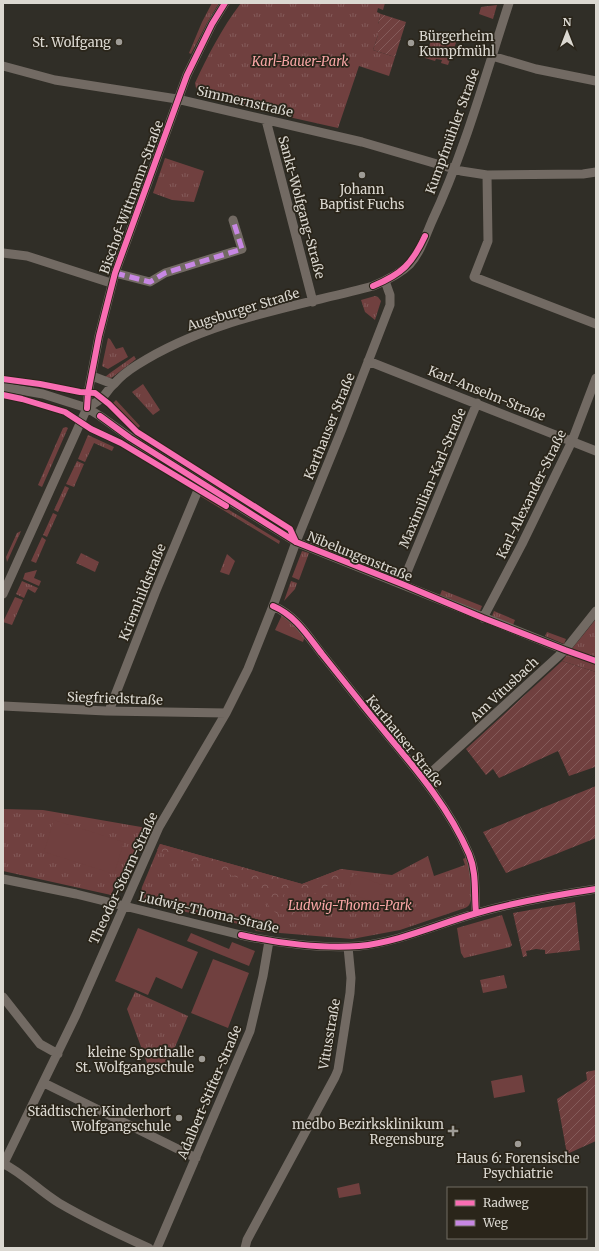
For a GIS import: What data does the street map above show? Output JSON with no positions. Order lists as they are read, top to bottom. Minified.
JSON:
{"streets":{"street":["Simmernstraße","Kumpfmühler Straße","Bischof-Wittmann-Straße","Sankt-Wolfgang-Straße","Augsburger Straße","Karl-Anselm-Straße","Karthauser Straße","Maximilian-Karl-Straße","Karl-Alexander-Straße","Nibelungenstraße","Kriemhildstraße","Am Vitusbach","Siegfriedstraße","Theodor-Storm-Straße","Ludwig-Thoma-Straße","Vitusstraße","Adalbert-Stifter-Straße"]},"crossings":[["Simmernstraße","Kumpfmühler Straße"],["Simmernstraße","Bischof-Wittmann-Straße"],["Simmernstraße","Sankt-Wolfgang-Straße"],["Kumpfmühler Straße","Augsburger Straße"],["Bischof-Wittmann-Straße","Augsburger Straße"],["Bischof-Wittmann-Straße","Nibelungenstraße"],["Sankt-Wolfgang-Straße","Augsburger Straße"],["Augsburger Straße","Karthauser Straße"],["Augsburger Straße","Nibelungenstraße"],["Karl-Anselm-Straße","Karthauser Straße"],["Karl-Anselm-Straße","Maximilian-Karl-Straße"],["Karl-Anselm-Straße","Karl-Alexander-Straße"],["Karthauser Straße","Nibelungenstraße"],["Karthauser Straße","Am Vitusbach"],["Karthauser Straße","Theodor-Storm-Straße"],["Karthauser Straße","Ludwig-Thoma-Straße"],["Maximilian-Karl-Straße","Nibelungenstraße"],["Karl-Alexander-Straße","Nibelungenstraße"],["Nibelungenstraße","Kriemhildstraße"],["Nibelungenstraße","Am Vitusbach"],["Kriemhildstraße","Siegfriedstraße"],["Siegfriedstraße","Theodor-Storm-Straße"],["Theodor-Storm-Straße","Ludwig-Thoma-Straße"],["Ludwig-Thoma-Straße","Vitusstraße"],["Ludwig-Thoma-Straße","Adalbert-Stifter-Straße"]],"parks":["Karl-Bauer-Park","Ludwig-Thoma-Park"],"places":{"other":["St. Wolfgang","Bürgerheim Kumpfmühl","Johann Baptist Fuchs","kleine Sporthalle St. Wolfgangschule","Städtischer Kinderhort Wolfgangschule","Haus 6: Forensische Psychiatrie"],"health":["medbo Bezirksklinikum Regensburg"]},"legend":["Radweg","Weg"],"north":"top"}
